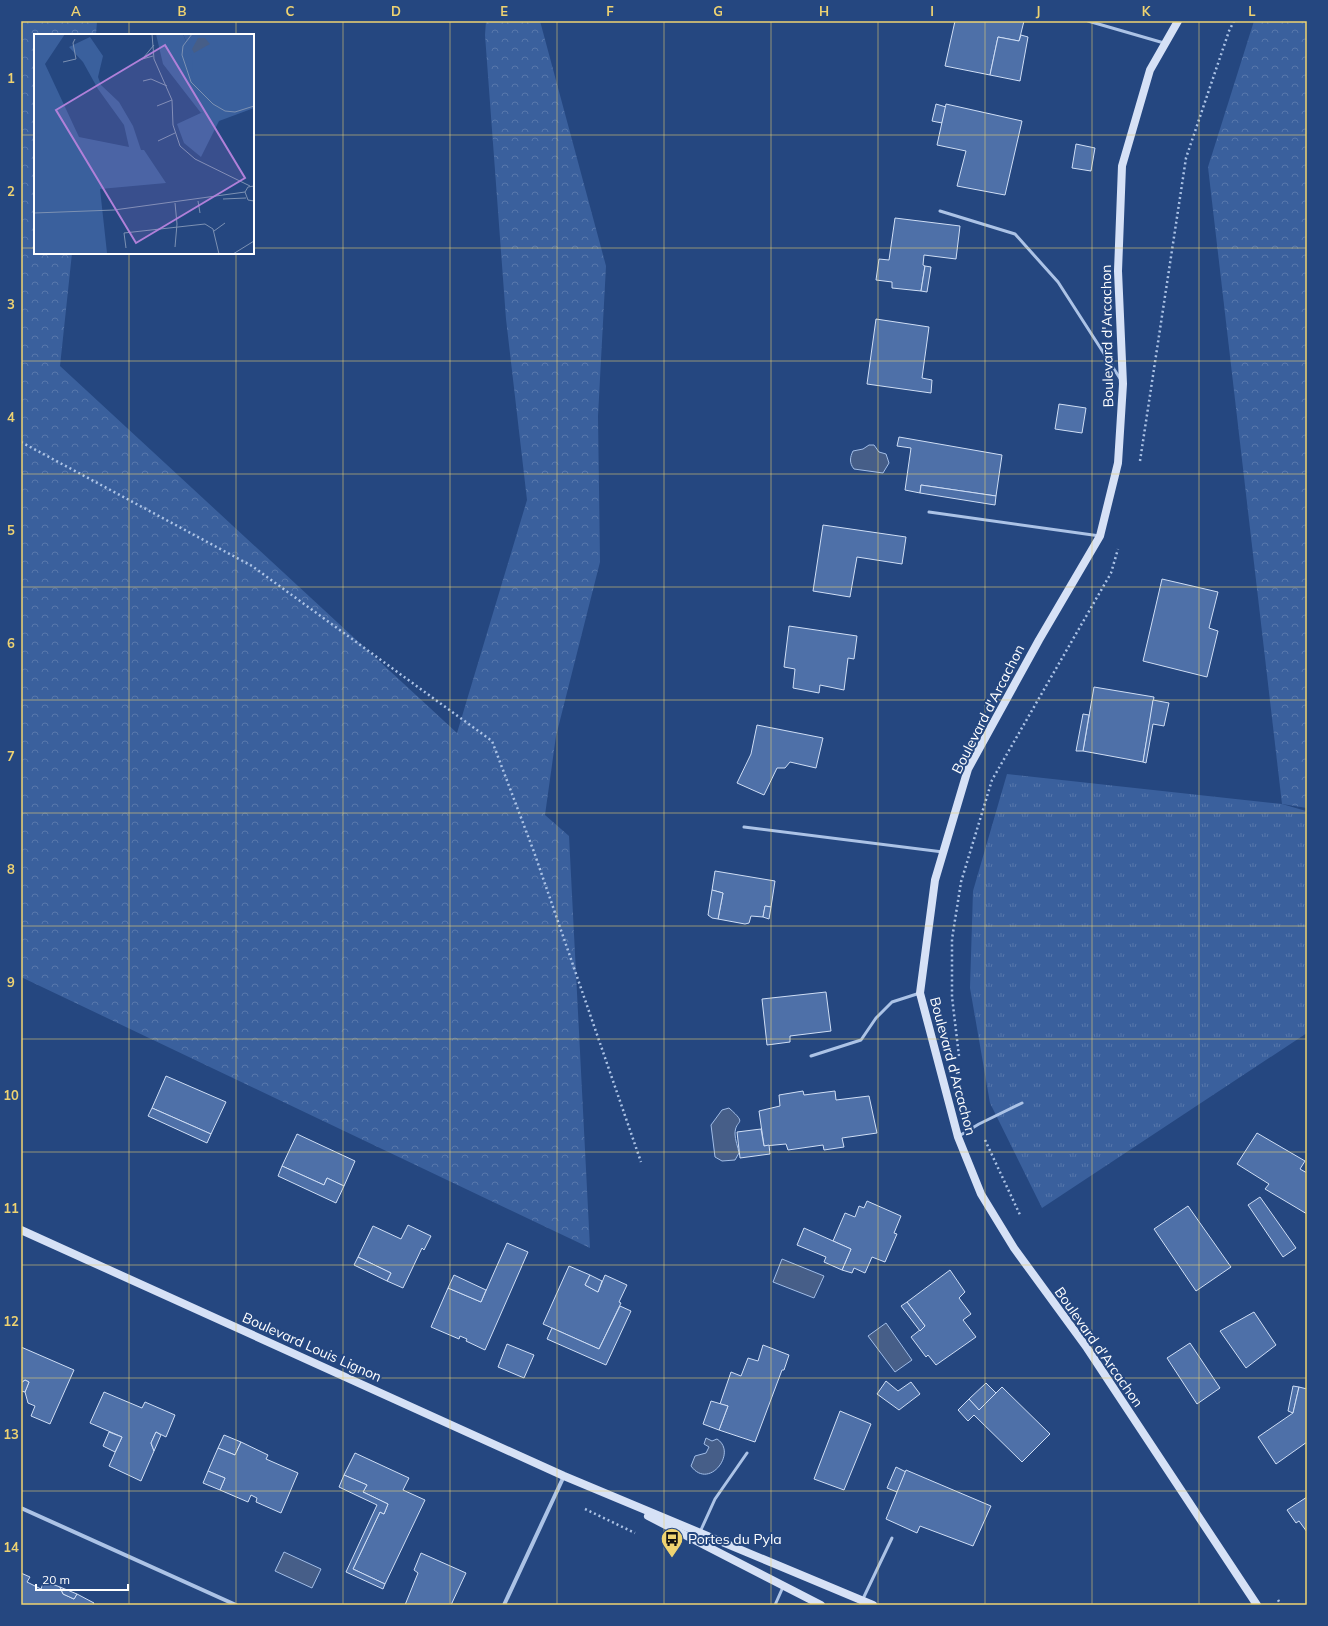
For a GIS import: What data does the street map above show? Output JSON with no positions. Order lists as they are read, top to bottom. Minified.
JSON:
{"streets":{"main road":["Boulevard d'Arcachon","Boulevard Louis Lignon"]},"places":{"bus stop":["Portes du Pyla"]},"scale_bar":"20 m","grid":{"columns":["A","B","C","D","E","F","G","H","I","J","K","L"],"rows":["1","2","3","4","5","6","7","8","9","10","11","12","13","14"]}}
